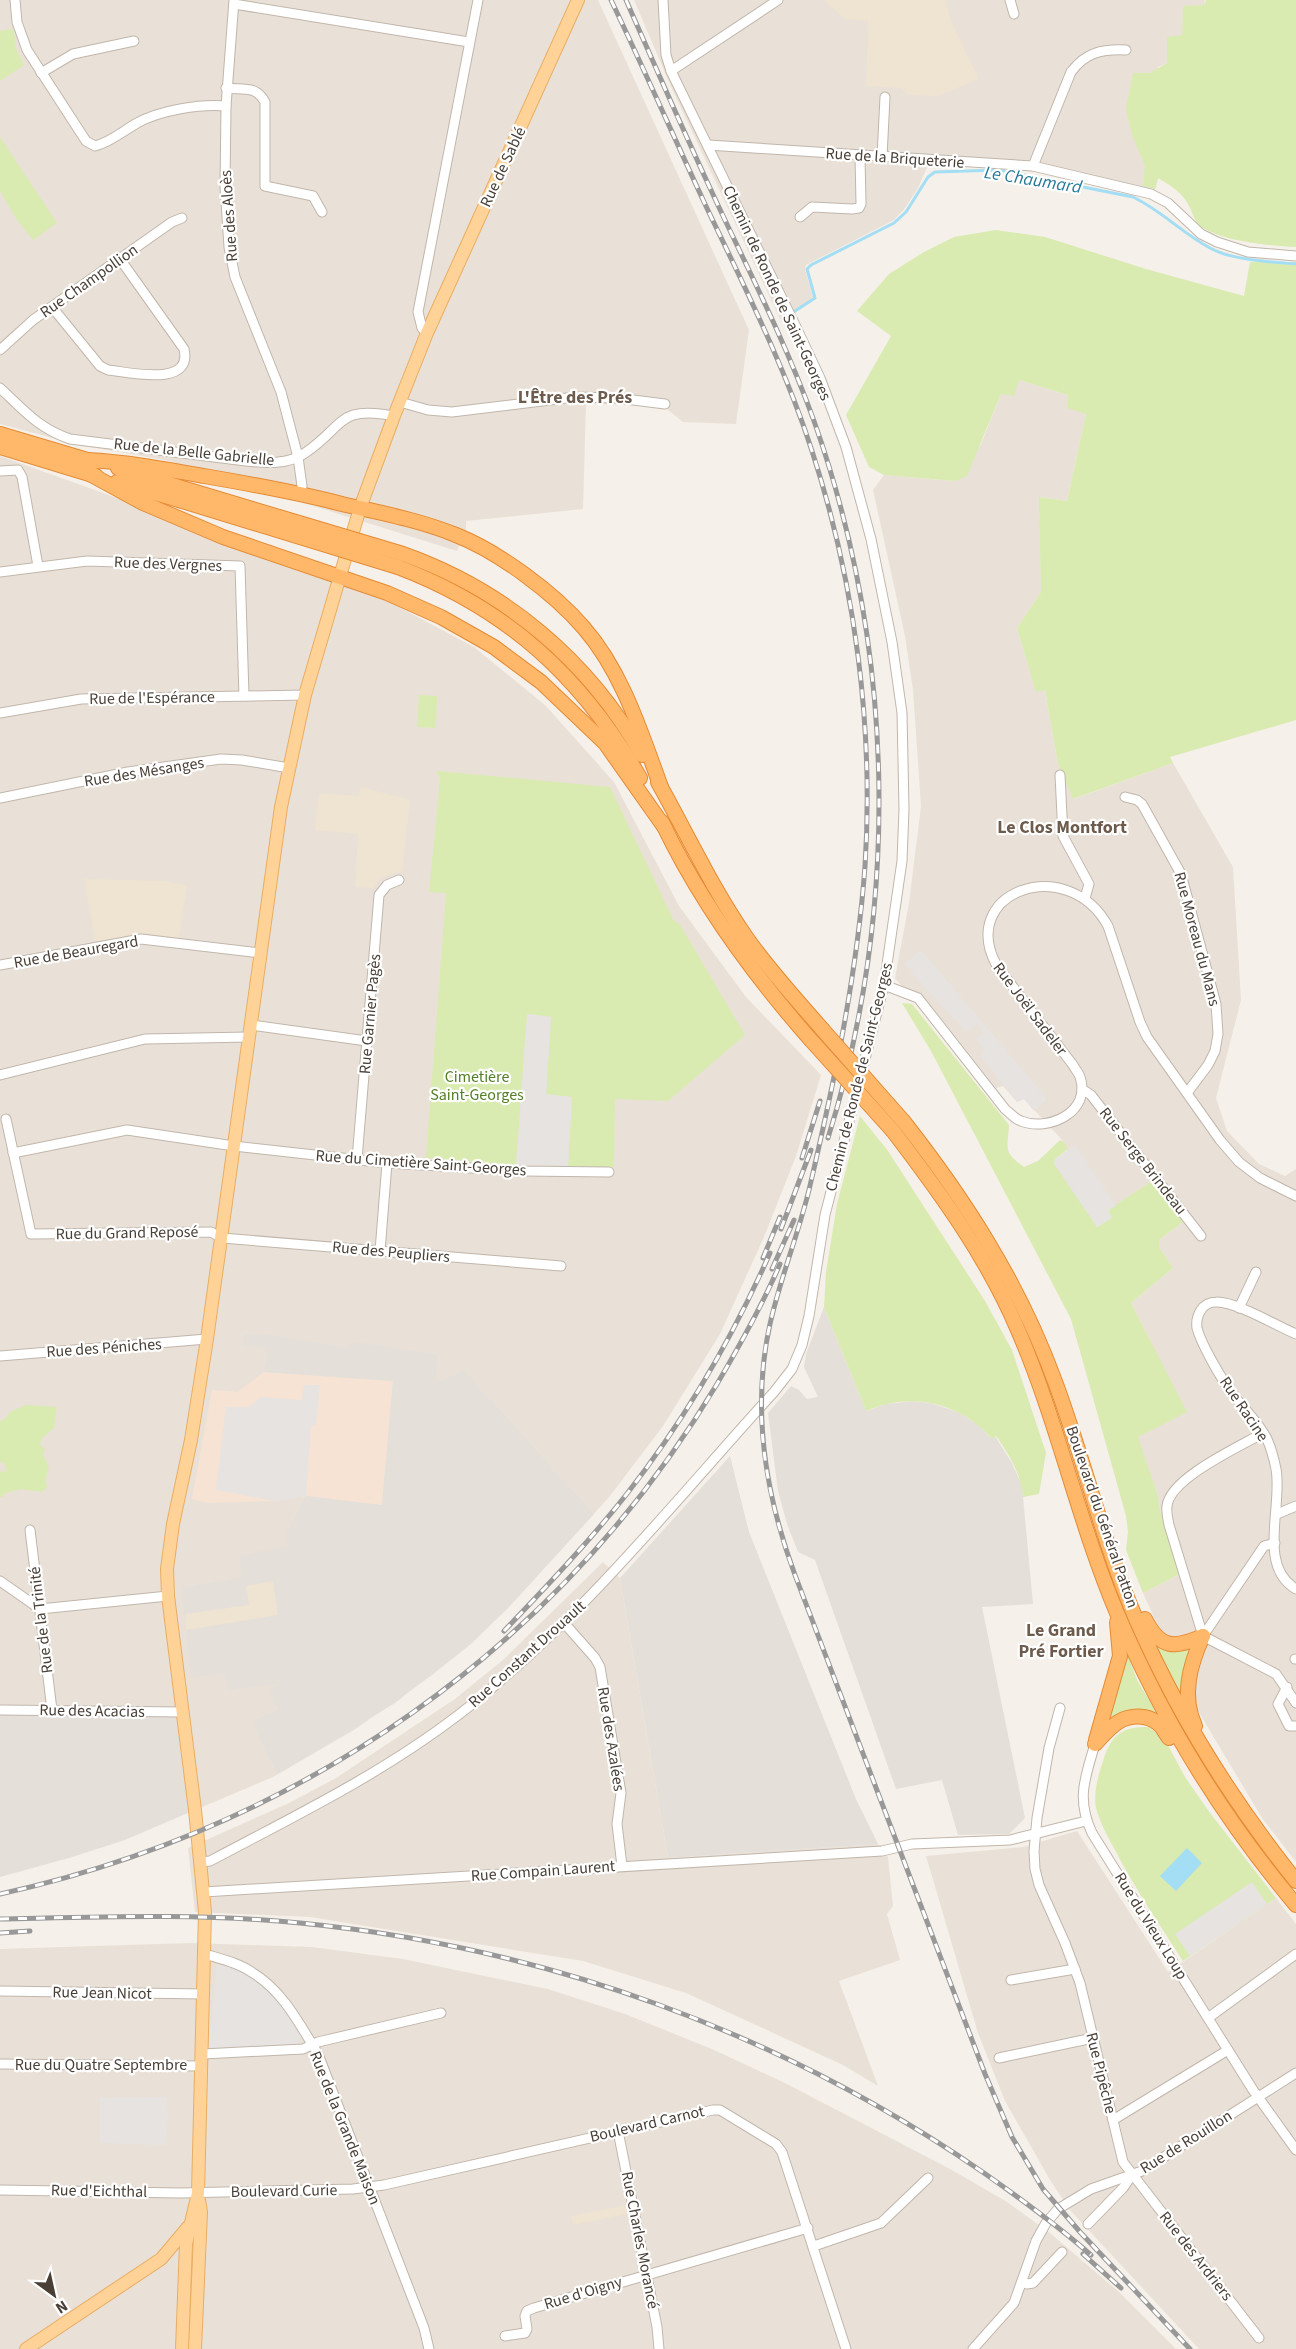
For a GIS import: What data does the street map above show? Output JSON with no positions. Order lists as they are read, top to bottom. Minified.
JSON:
{"streets":{"highway":["Boulevard du Général Patton"],"main road":["Rue de Sablé"],"street":["Rue de la Briqueterie","Rue des Aloès","Rue Champollion","Chemin de Ronde de Saint-Georges","Rue de la Belle Gabrielle","Rue des Vergnes","Rue de l'Espérance","Rue des Mésanges","Rue Moreau du Mans","Rue de Beauregard","Rue Joël Sadeler","Rue Garnier Pagès","Rue Serge Brindeau","Rue du Cimetière Saint-Georges","Rue du Grand Reposé","Rue des Peupliers","Rue des Péniches","Rue Racine","Rue de la Trinité","Rue Constant Drouault","Rue des Acacias","Rue des Azalées","Rue Compain Laurent","Rue du Vieux Loup","Rue Jean Nicot","Rue du Quatre Septembre","Rue Pipêche","Boulevard Carnot","Rue de la Grande Maison","Rue de Rouillon","Rue d'Eichthal","Boulevard Curie","Rue Charles Morancé","Rue des Ardriers","Rue d'Oigny"]},"crossings":[["Rue de la Briqueterie","Chemin de Ronde de Saint-Georges"],["Rue de Sablé","Rue de la Belle Gabrielle"],["Rue de Sablé","Rue de l'Espérance"],["Rue de Sablé","Rue des Mésanges"],["Rue de Sablé","Rue de Beauregard"],["Rue de Sablé","Rue du Cimetière Saint-Georges"],["Rue de Sablé","Rue du Grand Reposé"],["Rue de Sablé","Rue des Peupliers"],["Rue de Sablé","Rue des Péniches"],["Rue de Sablé","Rue Constant Drouault"],["Rue de Sablé","Rue des Acacias"],["Rue de Sablé","Rue Compain Laurent"],["Rue de Sablé","Rue Jean Nicot"],["Rue de Sablé","Rue du Quatre Septembre"],["Rue de Sablé","Rue de la Grande Maison"],["Rue de Sablé","Rue d'Eichthal"],["Rue de Sablé","Boulevard Curie"],["Rue des Aloès","Rue de la Belle Gabrielle"],["Chemin de Ronde de Saint-Georges","Rue Constant Drouault"],["Rue des Vergnes","Rue de l'Espérance"],["Rue Moreau du Mans","Rue Joël Sadeler"],["Rue Joël Sadeler","Rue Serge Brindeau"],["Rue Garnier Pagès","Rue du Cimetière Saint-Georges"],["Rue du Cimetière Saint-Georges","Rue du Grand Reposé"],["Rue du Grand Reposé","Rue des Peupliers"],["Rue de la Trinité","Rue des Acacias"],["Rue Constant Drouault","Rue des Azalées"],["Rue des Azalées","Rue Compain Laurent"],["Rue Compain Laurent","Rue Pipêche"],["Rue du Vieux Loup","Rue de Rouillon"],["Rue du Quatre Septembre","Rue de la Grande Maison"],["Rue Pipêche","Rue de Rouillon"],["Rue Pipêche","Rue des Ardriers"],["Boulevard Carnot","Rue de la Grande Maison"],["Boulevard Carnot","Boulevard Curie"],["Boulevard Carnot","Rue Charles Morancé"],["Rue de la Grande Maison","Boulevard Curie"],["Rue de Rouillon","Rue des Ardriers"],["Rue d'Eichthal","Boulevard Curie"],["Rue Charles Morancé","Rue d'Oigny"]],"districts":["L'Être des Prés","Le Clos Montfort","Le Grand Pré Fortier"],"water":["Le Chaumard"],"parks":["Cimetière Saint-Georges"],"north":"bottom right"}
